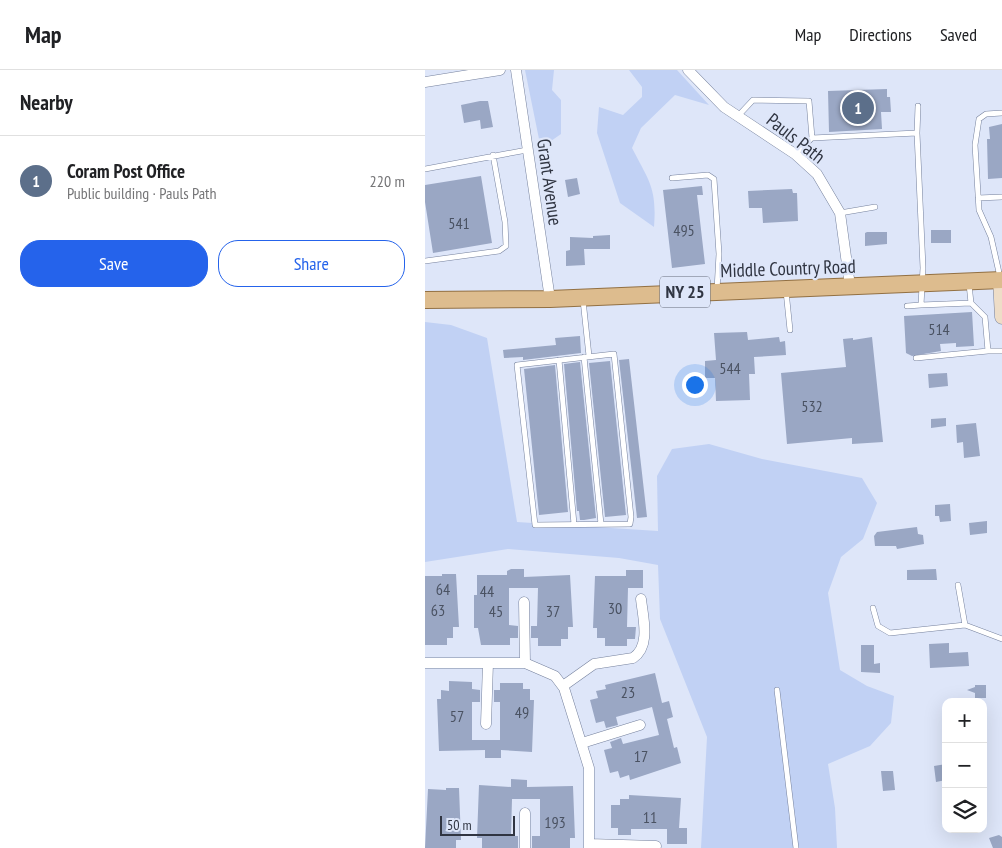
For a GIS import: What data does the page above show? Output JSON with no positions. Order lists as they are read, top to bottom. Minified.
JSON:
{"streets":{"main road":["Middle Country Road","NY 25"],"street":["Pauls Path","Grant Avenue"]},"crossings":[["Pauls Path","Middle Country Road"],["Grant Avenue","Middle Country Road"]],"house_numbers":["541","495","514","544","532","64","44","30","63","45","37","23","49","57","17","11","193"],"scale_bar":"50 m","page":{"header":"Map","nav":["Map","Directions","Saved"],"heading":"Nearby","pins":"1","list":[{"mark":"1","name":"Coram Post Office","note":"Public building · Pauls Path","value":"220 m"}],"buttons":["Save","Share"],"map_buttons":["+","−"],"scale":"50 m"}}
